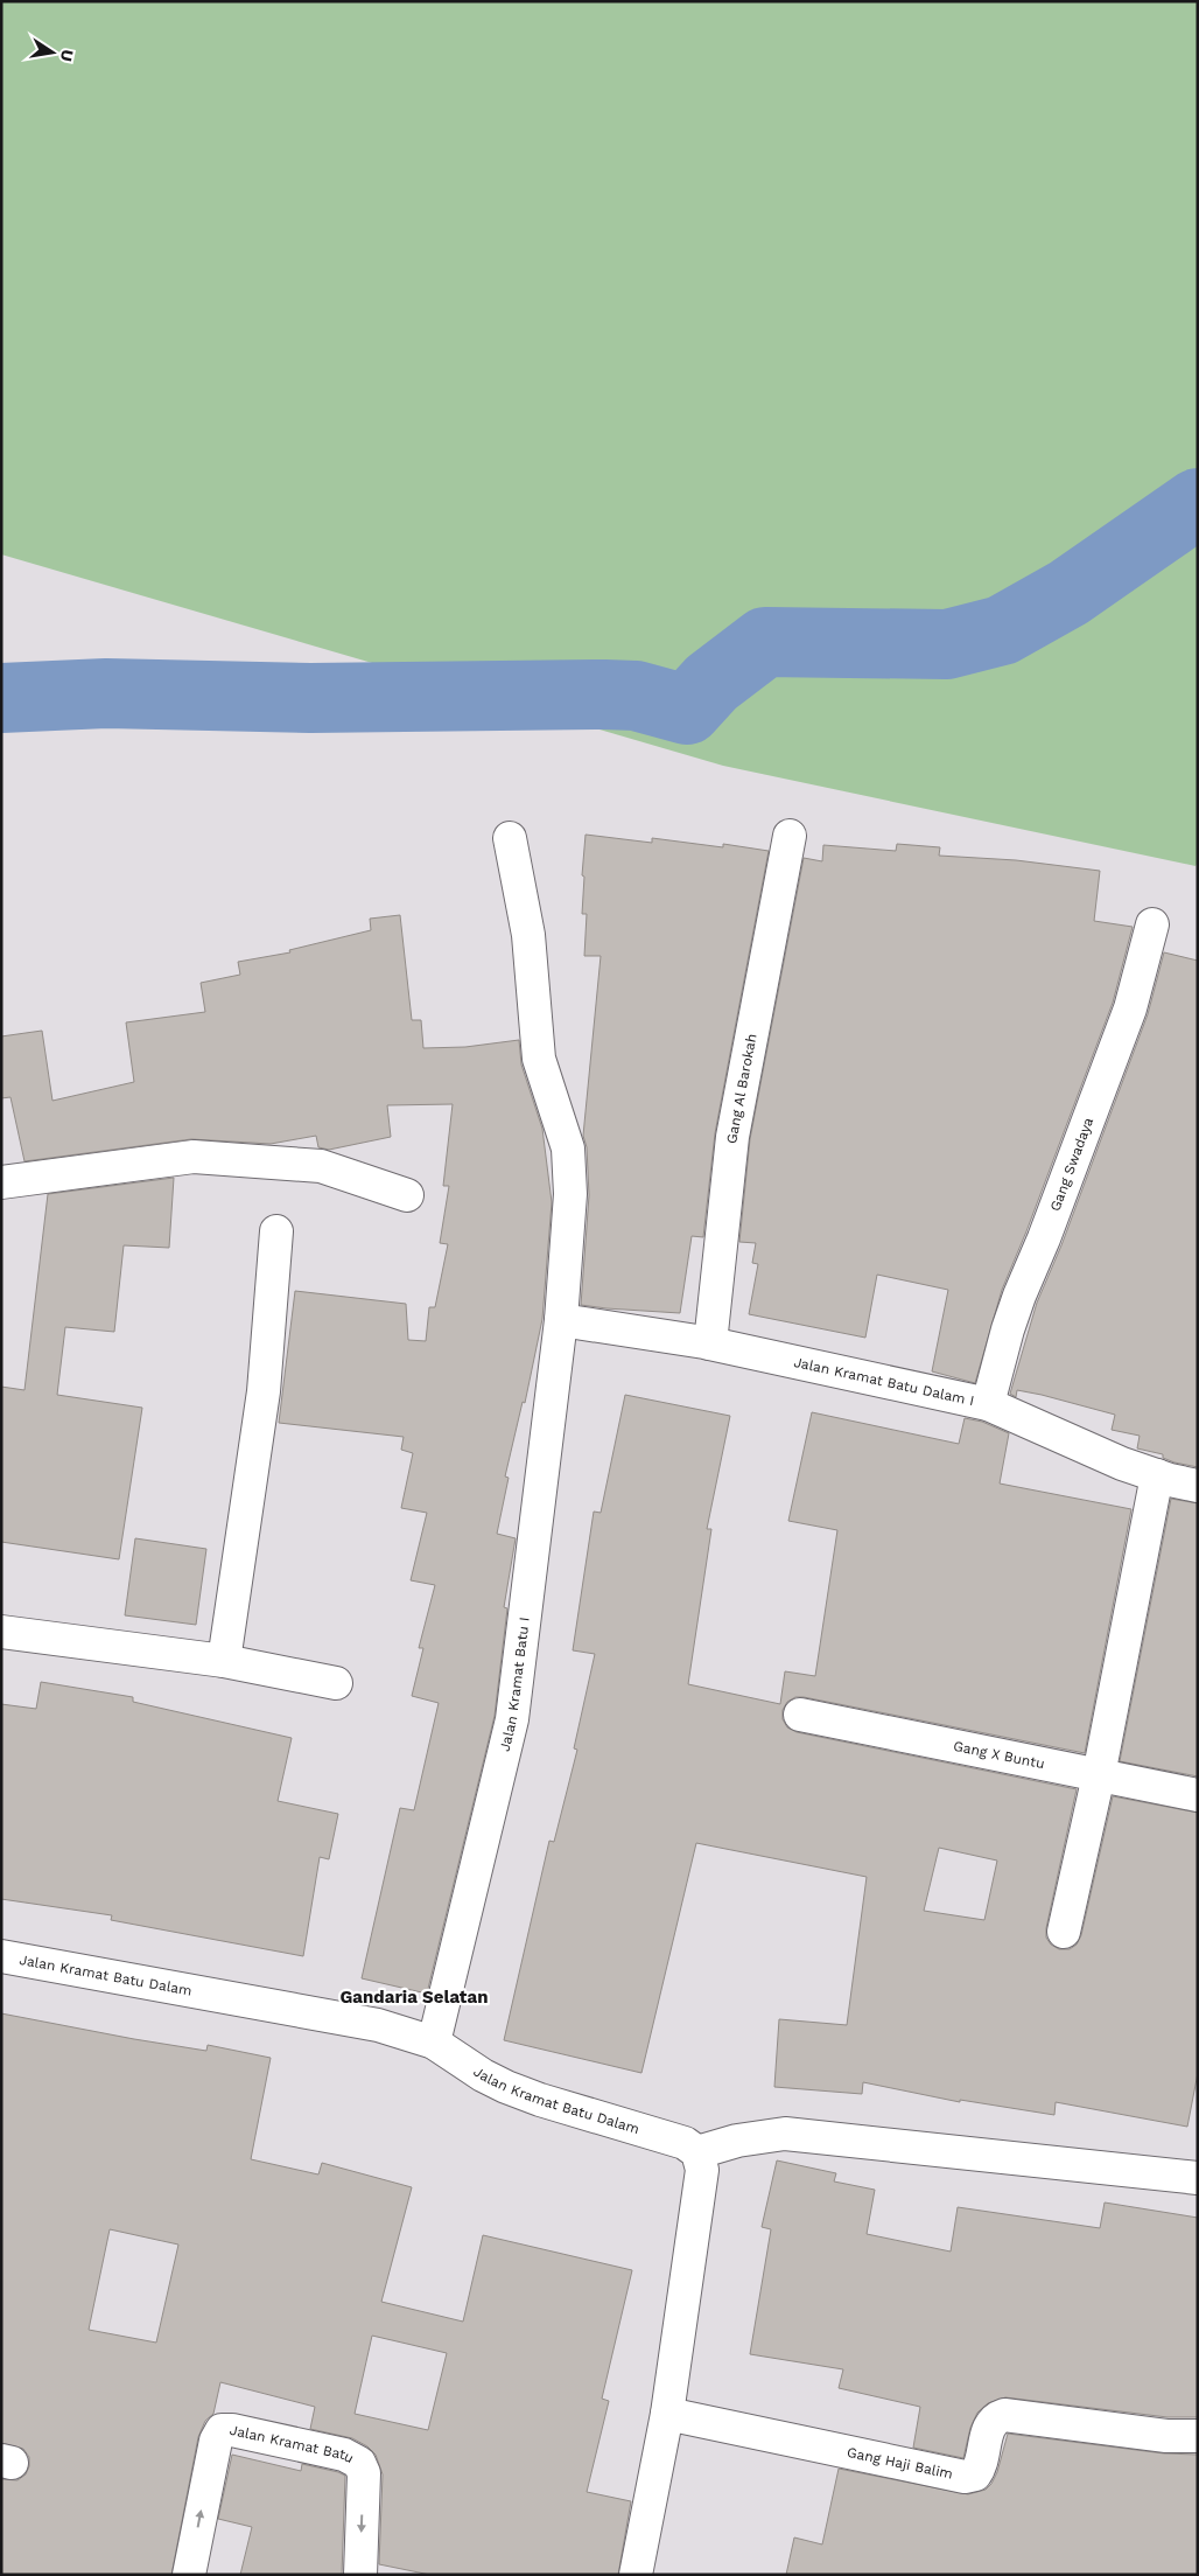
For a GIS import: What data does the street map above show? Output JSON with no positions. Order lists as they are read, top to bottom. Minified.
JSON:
{"streets":{"street":["Gang Al Barokah","Gang Swadaya","Jalan Kramat Batu Dalam I","Jalan Kramat Batu I","Gang X Buntu","Jalan Kramat Batu Dalam","Jalan Kramat Batu","Gang Haji Balim"]},"crossings":[["Gang Al Barokah","Jalan Kramat Batu Dalam I"],["Gang Swadaya","Jalan Kramat Batu Dalam I"],["Jalan Kramat Batu Dalam I","Jalan Kramat Batu I"],["Jalan Kramat Batu I","Jalan Kramat Batu Dalam"]],"districts":["Gandaria Selatan"],"north":"right"}
